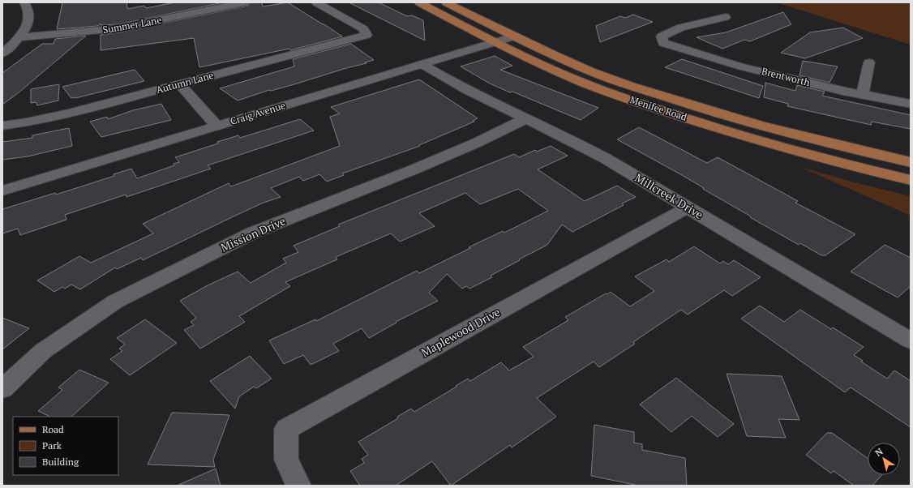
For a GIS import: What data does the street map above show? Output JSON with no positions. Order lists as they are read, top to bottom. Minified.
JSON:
{"streets":{"main road":["Menifee Road"],"street":["Summer Lane","Brentworth","Autumn Lane","Craig Avenue","Millcreek Drive","Mission Drive","Maplewood Drive"]},"crossings":[["Menifee Road","Craig Avenue"],["Craig Avenue","Millcreek Drive"],["Millcreek Drive","Mission Drive"],["Millcreek Drive","Maplewood Drive"]],"legend":["Road","Park","Building"],"north":"top left"}
